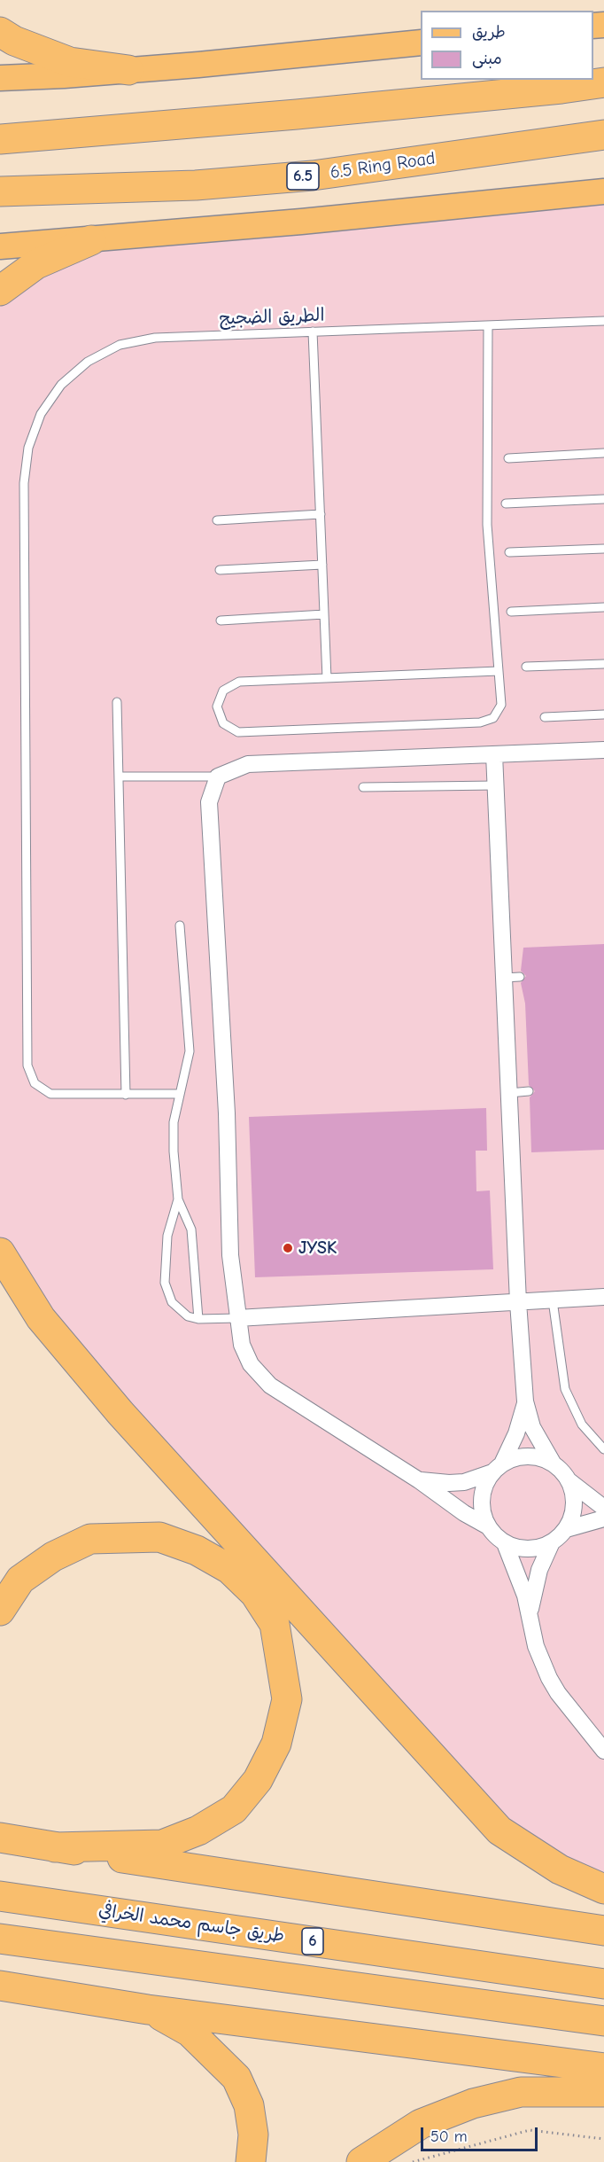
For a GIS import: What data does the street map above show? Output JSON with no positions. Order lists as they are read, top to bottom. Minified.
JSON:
{"streets":{"highway":["6.5 Ring Road","6.5","طريق جاسم محمد الخرافي","6"],"lane":["الطريق الضجيج"]},"places":["JYSK"],"legend":["طريق","مبنى"],"scale_bar":"50 m"}
